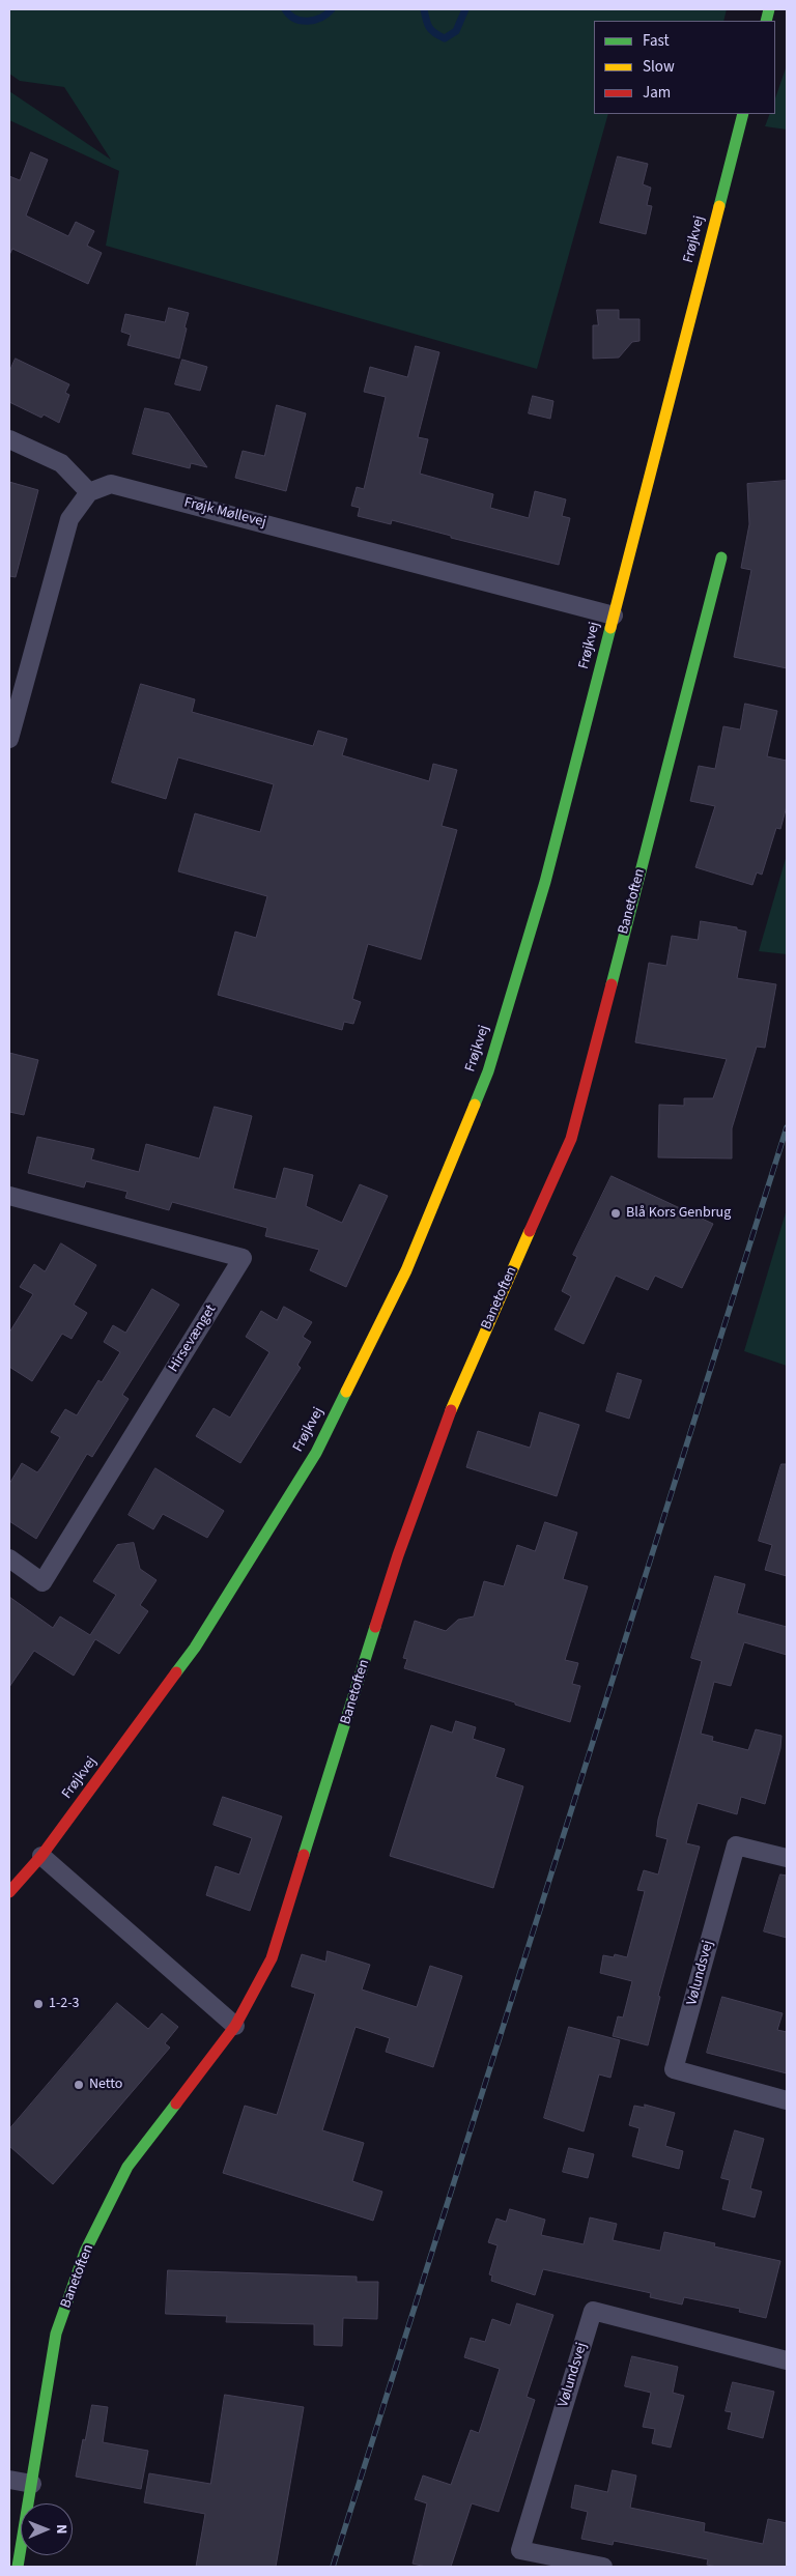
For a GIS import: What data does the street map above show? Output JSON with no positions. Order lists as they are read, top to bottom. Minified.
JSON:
{"streets":{"street":["Frøjkvej","Frøjk Møllevej","Banetoften","Hirsevænget","Vølundsvej"]},"crossings":[["Frøjkvej","Frøjk Møllevej"]],"places":["Blå Kors Genbrug","1-2-3","Netto"],"legend":["Fast","Slow","Jam"],"north":"right"}
